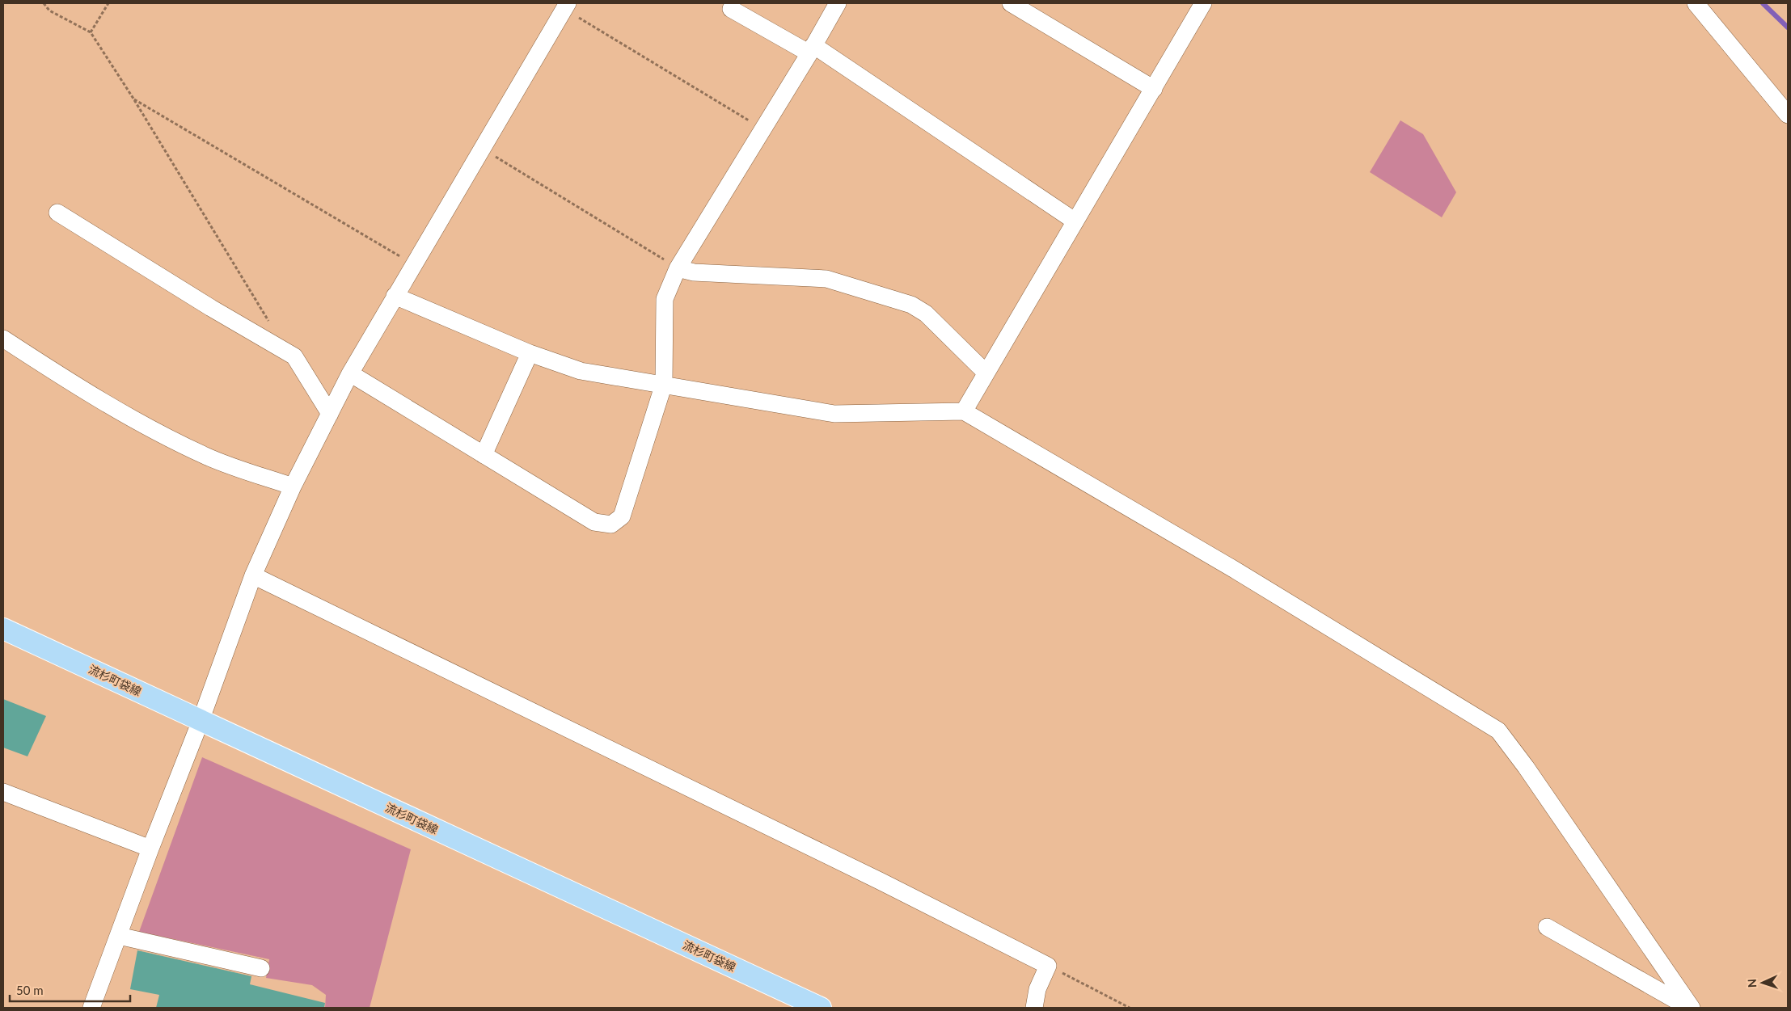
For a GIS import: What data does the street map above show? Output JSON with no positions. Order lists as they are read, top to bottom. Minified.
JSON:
{"streets":{"main road":["流杉町袋線"]},"scale_bar":"50 m","north":"left"}
